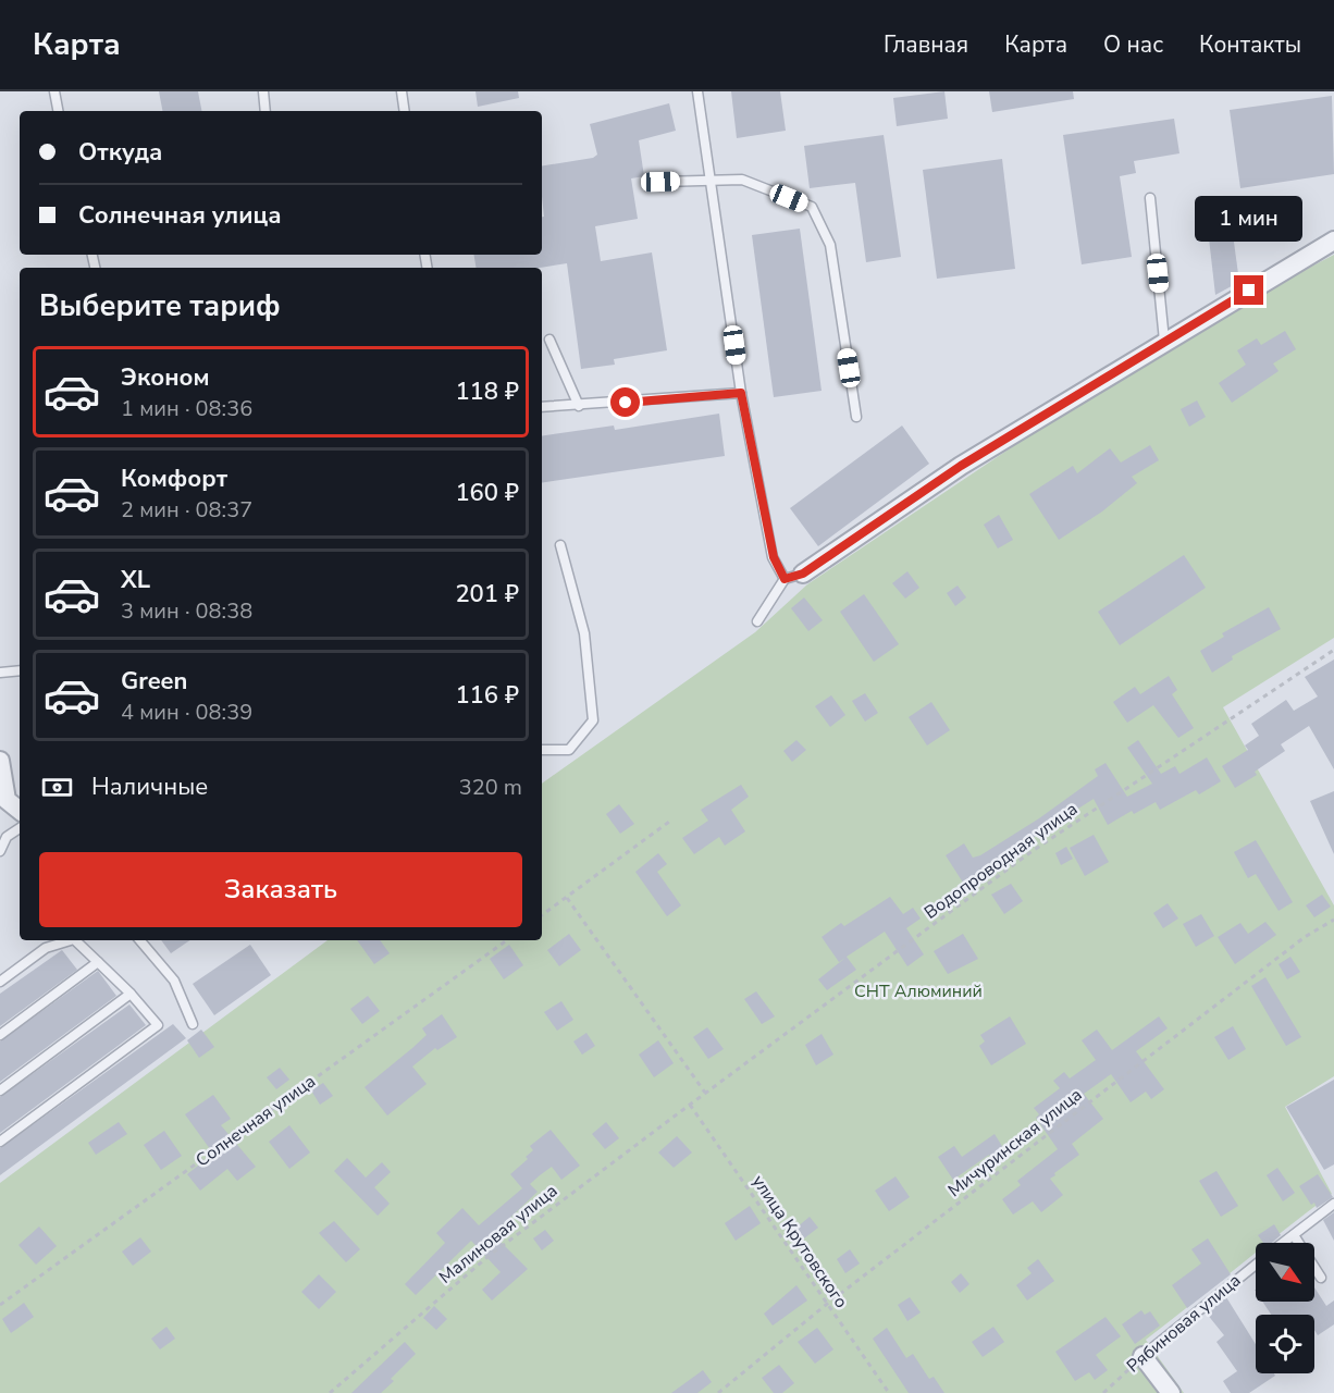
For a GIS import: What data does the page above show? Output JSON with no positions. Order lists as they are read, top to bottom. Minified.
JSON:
{"streets":{"lane":["Рябиновая улица"],"path":["Водопроводная улица","Солнечная улица","Мичуринская улица","Малиновая улица","улица Крутовского"]},"crossings":[["Водопроводная улица","Малиновая улица"],["Водопроводная улица","улица Крутовского"],["Мичуринская улица","улица Крутовского"],["Малиновая улица","улица Крутовского"]],"parks":["СНТ Алюминий"],"north":"bottom right","page":{"header":"Карта","nav":["Главная","Карта","О нас","Контакты"],"banner":["Откуда","Солнечная улица"],"bubble":"1 мин","heading":"Выберите тариф","list":[{"name":"Эконом","note":"1 мин · 08:36","value":"118 ₽"},{"name":"Комфорт","note":"2 мин · 08:37","value":"160 ₽"},{"name":"XL","note":"3 мин · 08:38","value":"201 ₽"},{"name":"Green","note":"4 мин · 08:39","value":"116 ₽"}],"pay":["Наличные","320 m"],"buttons":"Заказать"}}
